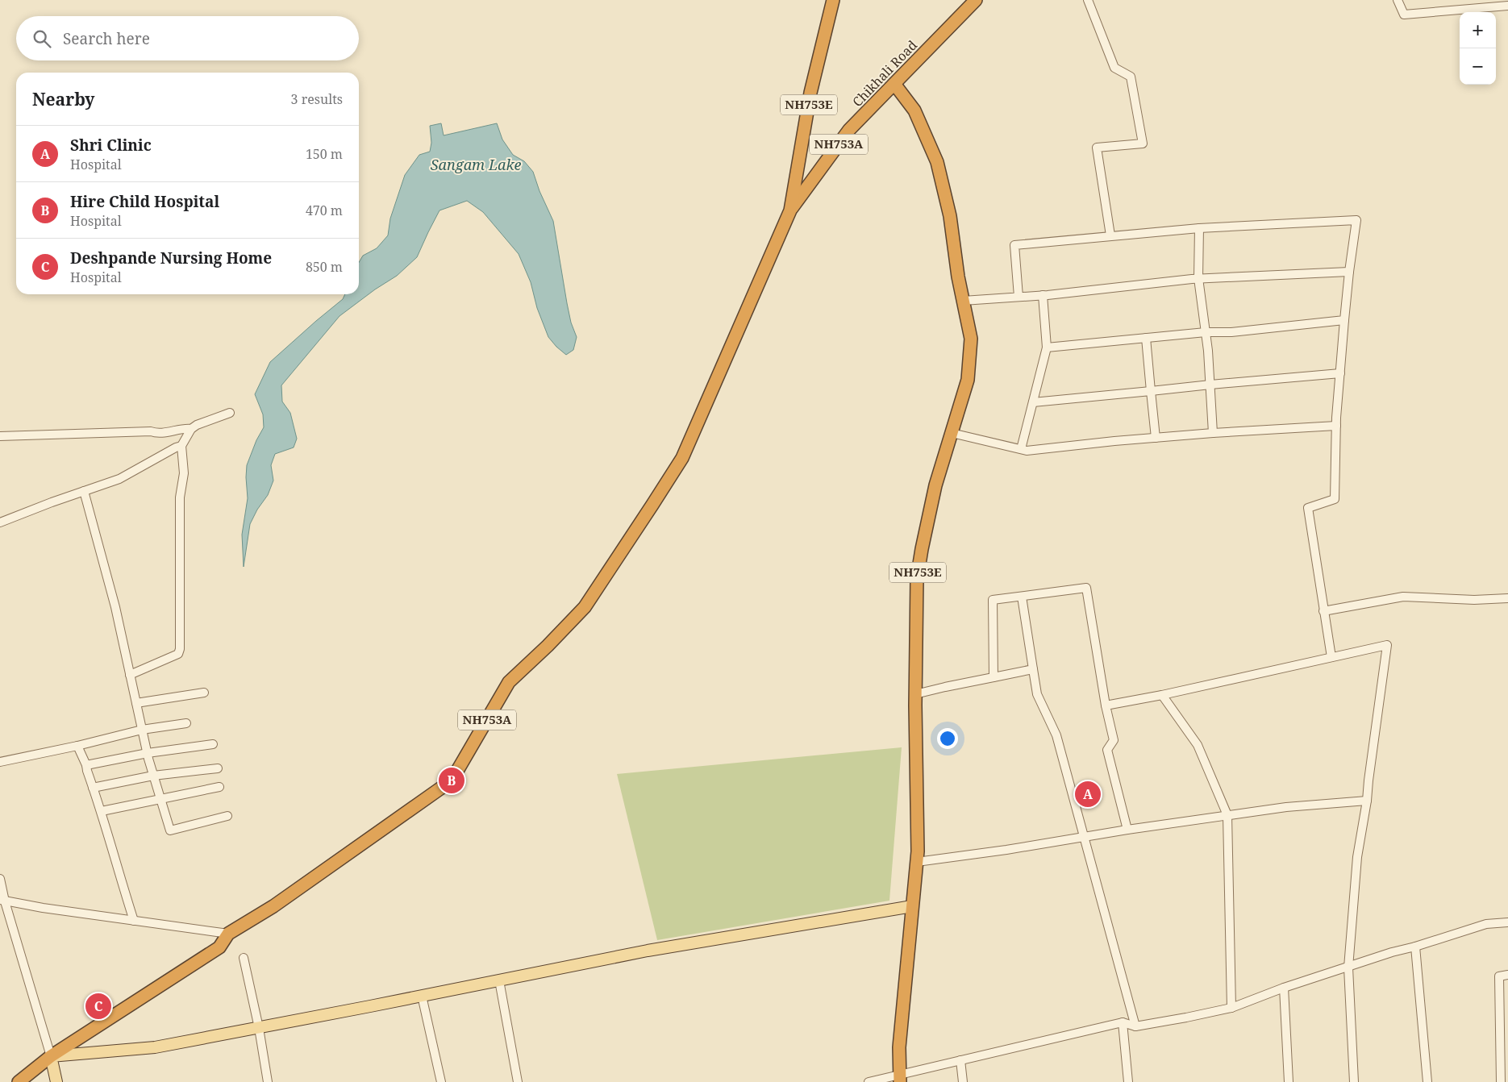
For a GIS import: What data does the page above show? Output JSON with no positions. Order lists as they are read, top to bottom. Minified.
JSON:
{"streets":{"highway":["Chikhali Road","NH753E","NH753A"]},"crossings":[["Chikhali Road","NH753E"],["Chikhali Road","NH753A"],["NH753E","NH753A"]],"water":["Sangam Lake"],"page":{"map_buttons":["+","−"],"search":"Search here","heading":["Nearby","3 results"],"list":[{"mark":"A","name":"Shri Clinic","note":"Hospital","value":"150 m"},{"mark":"B","name":"Hire Child Hospital","note":"Hospital","value":"470 m"},{"mark":"C","name":"Deshpande Nursing Home","note":"Hospital","value":"850 m"}],"pins":["B","A","C"]}}
